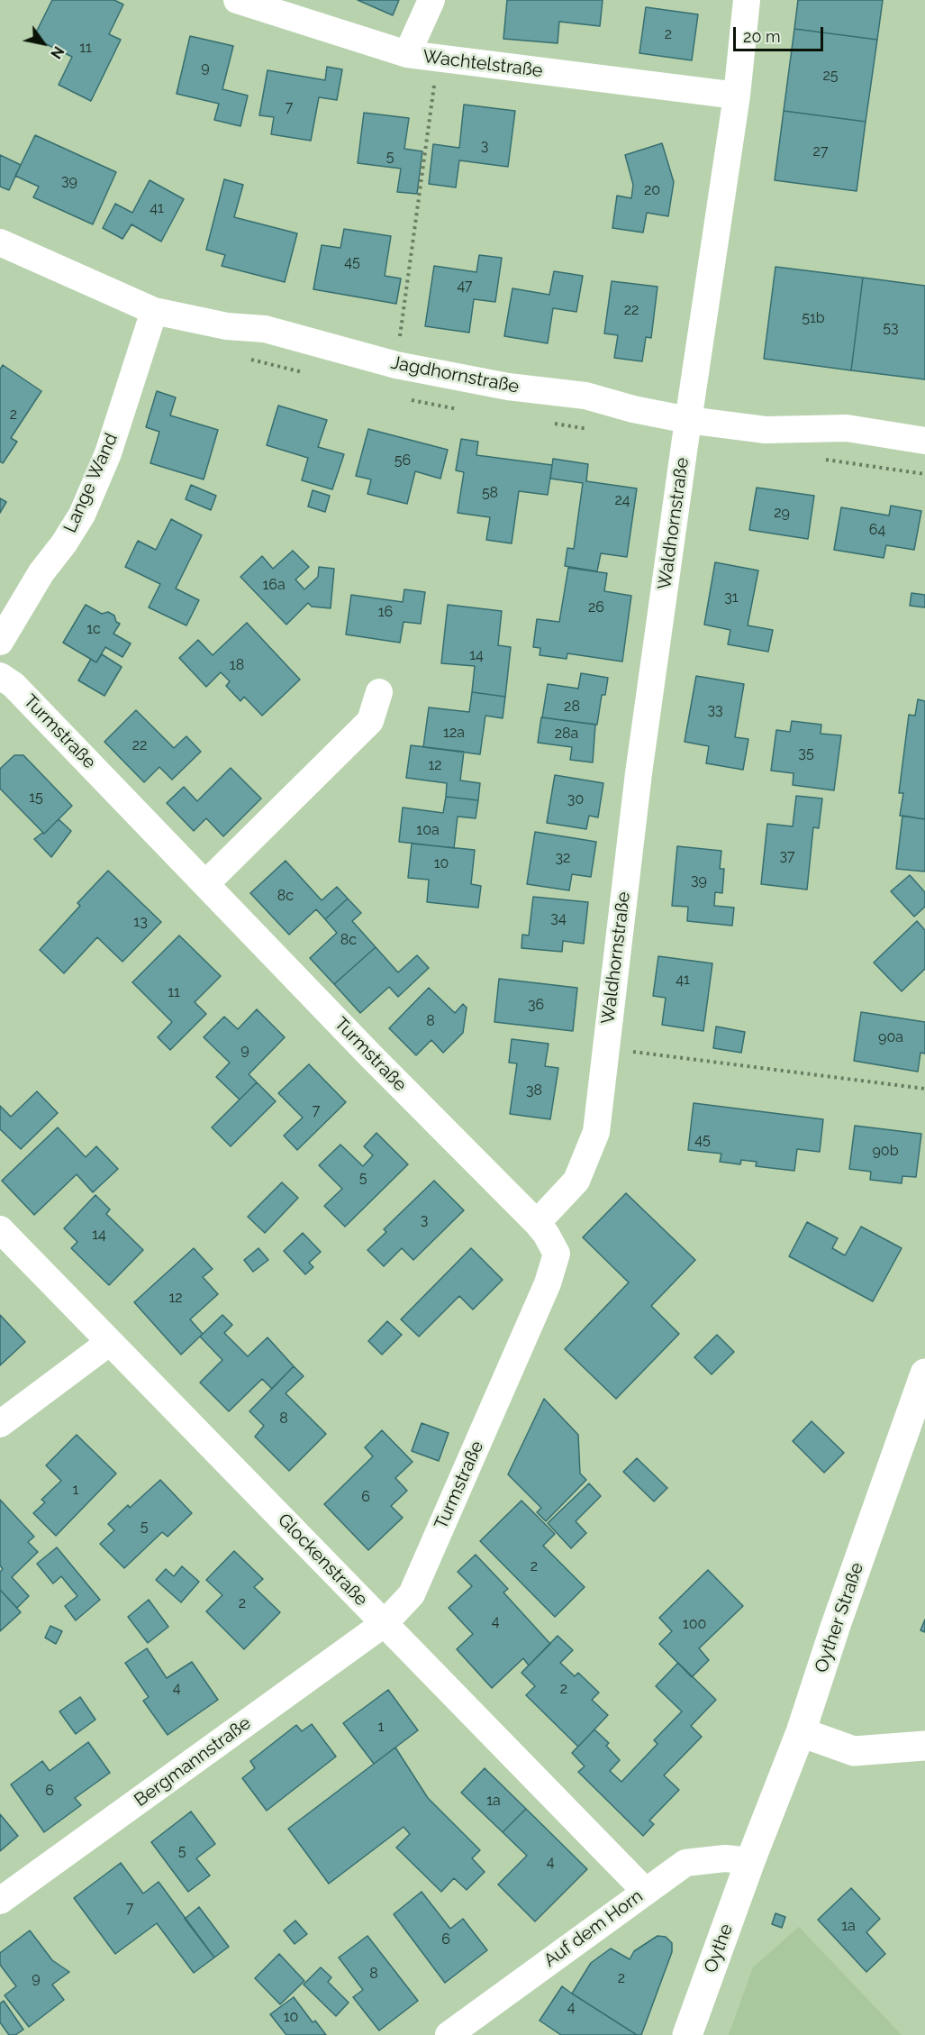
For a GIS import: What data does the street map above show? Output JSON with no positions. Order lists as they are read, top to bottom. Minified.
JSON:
{"streets":{"main road":["Oyther Straße","Oythe"],"street":["Wachtelstraße","Jagdhornstraße","Lange Wand","Waldhornstraße","Turmstraße","Glockenstraße","Bergmannstraße","Auf dem Horn"]},"crossings":[["Wachtelstraße","Waldhornstraße"],["Jagdhornstraße","Lange Wand"],["Jagdhornstraße","Waldhornstraße"],["Turmstraße","Glockenstraße"],["Turmstraße","Bergmannstraße"],["Glockenstraße","Bergmannstraße"],["Glockenstraße","Auf dem Horn"],["Oyther Straße","Auf dem Horn"],["Oyther Straße","Oythe"],["Auf dem Horn","Oythe"]],"house_numbers":["2","11","9","25","7","3","27","5","39","20","41","45","47","22","51b","53","2","56","58","24","29","64","16a","31","26","16","1c","14","18","28","33","12a","28a","22","35","12","15","30","10a","37","32","10","39","8c","34","13","8c","41","11","36","8","90a","9","38","7","45","90b","5","3","14","12","8","1","6","5","2","2","4","100","4","2","1","6","1a","5","4","7","1a","6","8","9","2","4","10"],"scale_bar":"20 m","north":"bottom right"}
